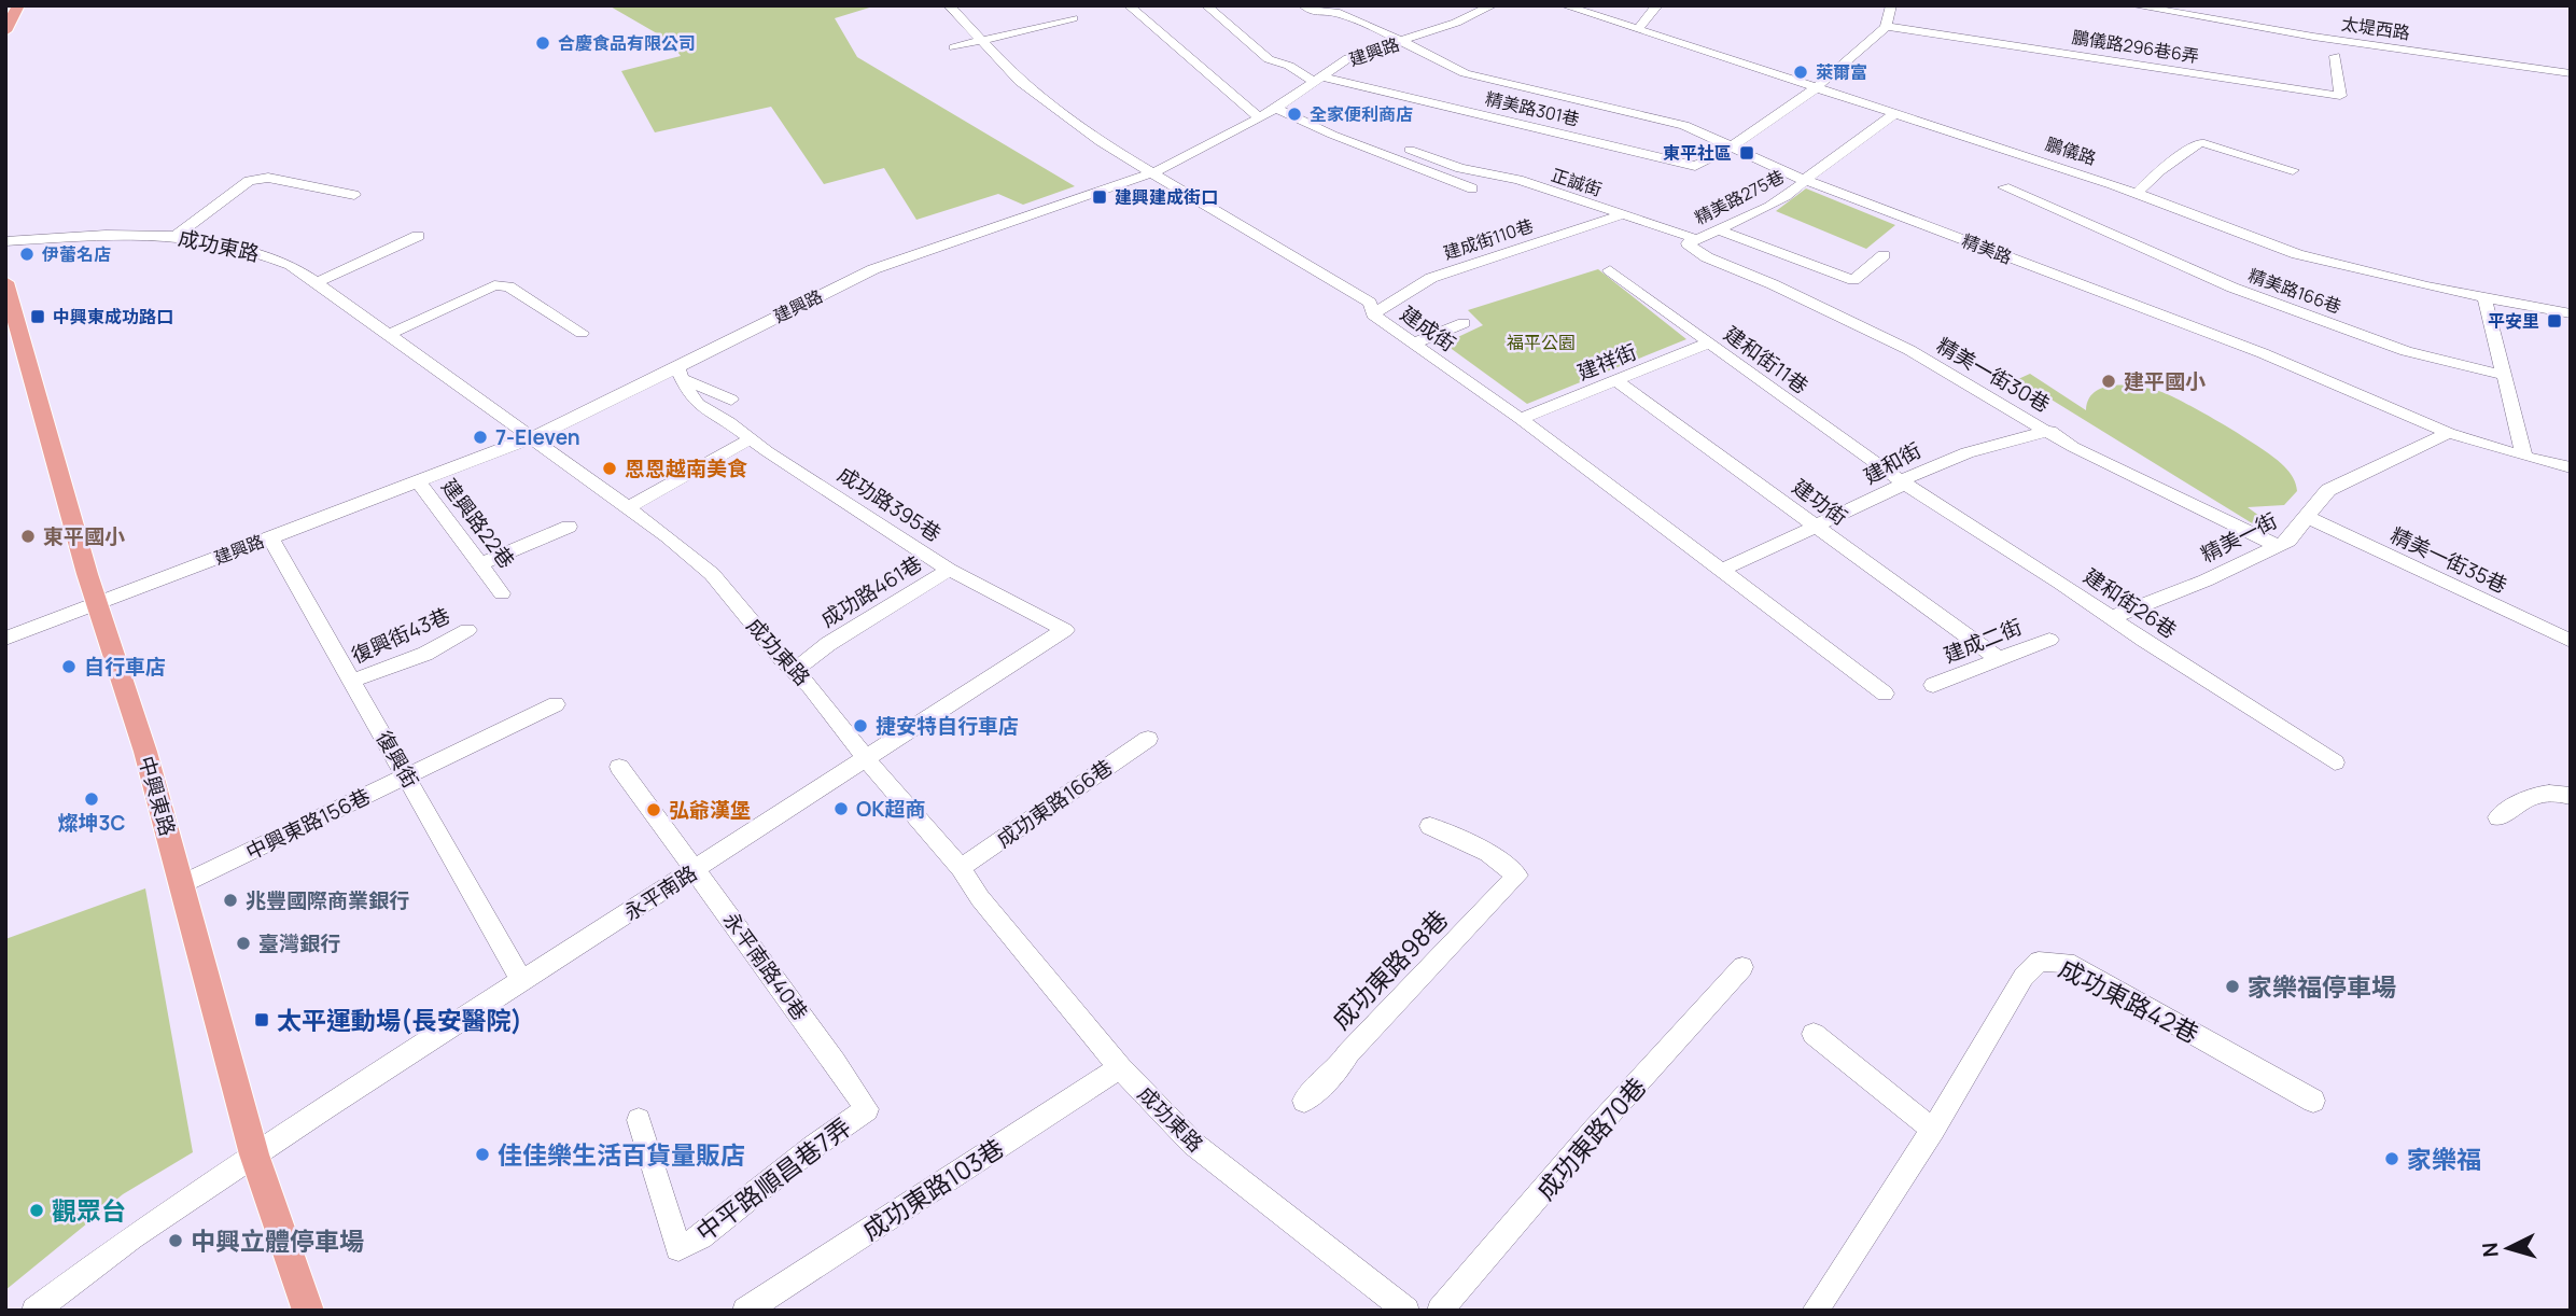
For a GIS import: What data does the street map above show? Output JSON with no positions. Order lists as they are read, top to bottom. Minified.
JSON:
{"streets":{"main road":["中興東路"],"street":["太堤西路","鵬儀路296巷6弄","建興路","精美路301巷","鵬儀路","正誠街","精美路275巷","建成街110巷","成功東路","精美路","精美路166巷","建成街","建和街11巷","建祥街","精美一街30巷","建和街","建功街","成功路395巷","建興路22巷","精美一街","精美一街35巷","成功路461巷","建和街26巷","復興街43巷","建成二街","復興街","成功東路166巷","中興東路156巷","永平南路","永平南路40巷","成功東路98巷","成功東路42巷","成功東路70巷","中平路順昌巷7弄","成功東路103巷"]},"crossings":[["鵬儀路296巷6弄","精美路301巷"],["建興路","精美路301巷"],["建興路","成功東路"],["建興路","精美路"],["建興路","建成街"],["建興路","成功路395巷"],["建興路","建興路22巷"],["建興路","復興街"],["建興路","中興東路"],["精美路301巷","鵬儀路"],["精美路301巷","精美路"],["鵬儀路","精美路275巷"],["正誠街","精美路275巷"],["正誠街","建成街110巷"],["正誠街","精美一街30巷"],["精美路275巷","精美路"],["精美路275巷","精美一街30巷"],["建成街110巷","建成街"],["成功東路","成功路461巷"],["成功東路","成功東路166巷"],["成功東路","永平南路"],["成功東路","成功東路103巷"],["精美路","精美一街"],["建成街","建祥街"],["建成街","建和街"],["建和街11巷","建祥街"],["建和街11巷","建和街"],["建和街11巷","建和街26巷"],["建祥街","建功街"],["精美一街30巷","建和街"],["精美一街30巷","精美一街"],["建和街","建功街"],["建和街","建和街26巷"],["建功街","建成二街"],["成功路395巷","成功路461巷"],["成功路395巷","永平南路"],["精美一街","精美一街35巷"],["精美一街","建和街26巷"],["復興街43巷","復興街"],["復興街","中興東路156巷"],["復興街","永平南路"],["中興東路","中興東路156巷"],["中興東路","永平南路"],["永平南路","永平南路40巷"],["永平南路40巷","中平路順昌巷7弄"]],"parks":["福平公園"],"places":{"other":["合慶食品有限公司","萊爾富","全家便利商店","伊蕾名店","建平國小","7-Eleven","恩恩越南美食","東平國小","自行車店","捷安特自行車店","燦坤3C","OK超商","弘爺漢堡","兆豐國際商業銀行","臺灣銀行","家樂福停車場","佳佳樂生活百貨量販店","家樂福","觀眾台","中興立體停車場"],"transit":["東平社區","建興建成街口","中興東成功路口","平安里","太平運動場(長安醫院)"]},"north":"left"}
